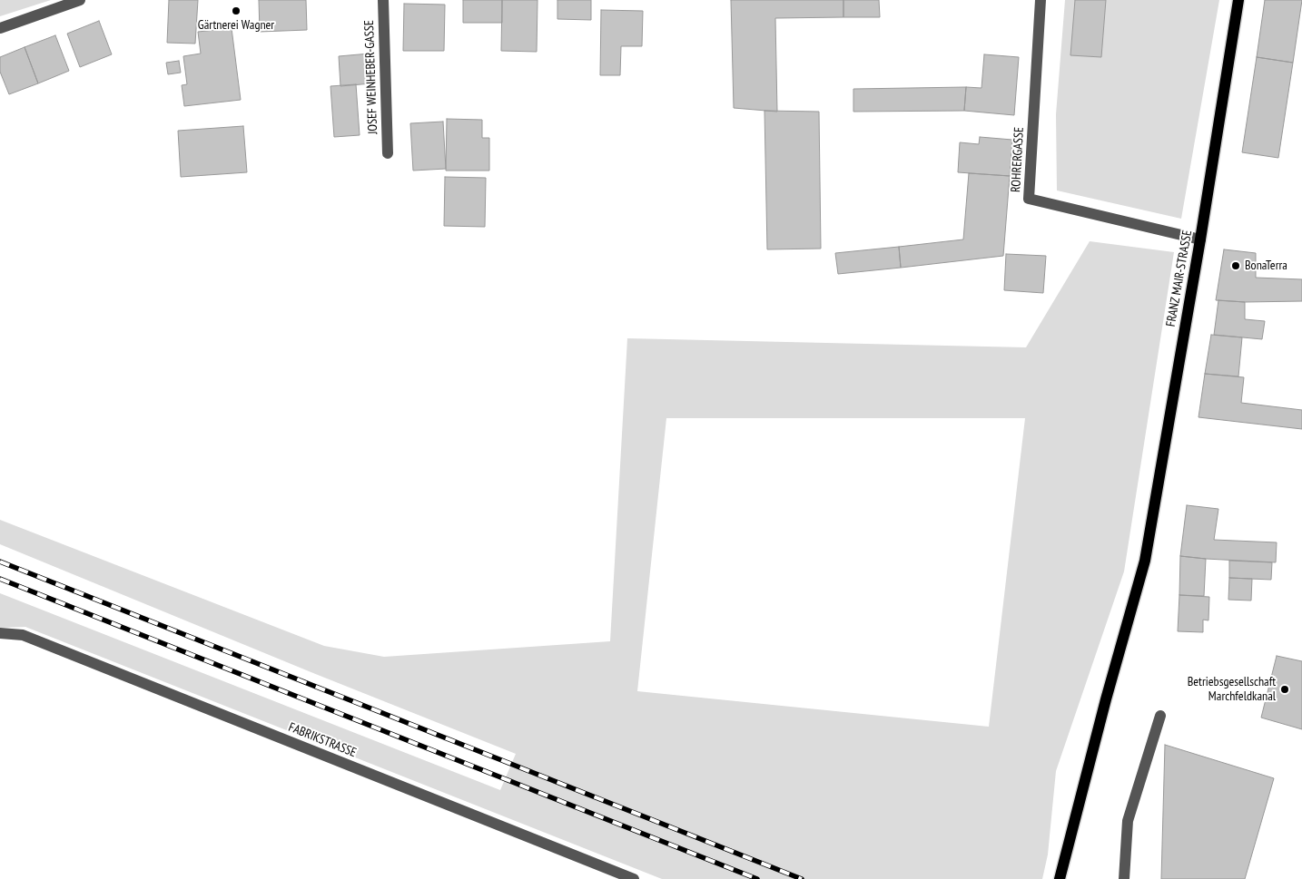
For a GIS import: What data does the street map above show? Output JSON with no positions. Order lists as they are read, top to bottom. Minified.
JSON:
{"streets":{"main road":["FRANZ MAIR-STRASSE"],"street":["JOSEF WEINHEBER-GASSE","ROHRERGASSE","FABRIKSTRASSE"]},"crossings":[["ROHRERGASSE","FRANZ MAIR-STRASSE"]],"places":["Gärtnerei Wagner","BonaTerra","Betriebsgesellschaft Marchfeldkanal"]}
